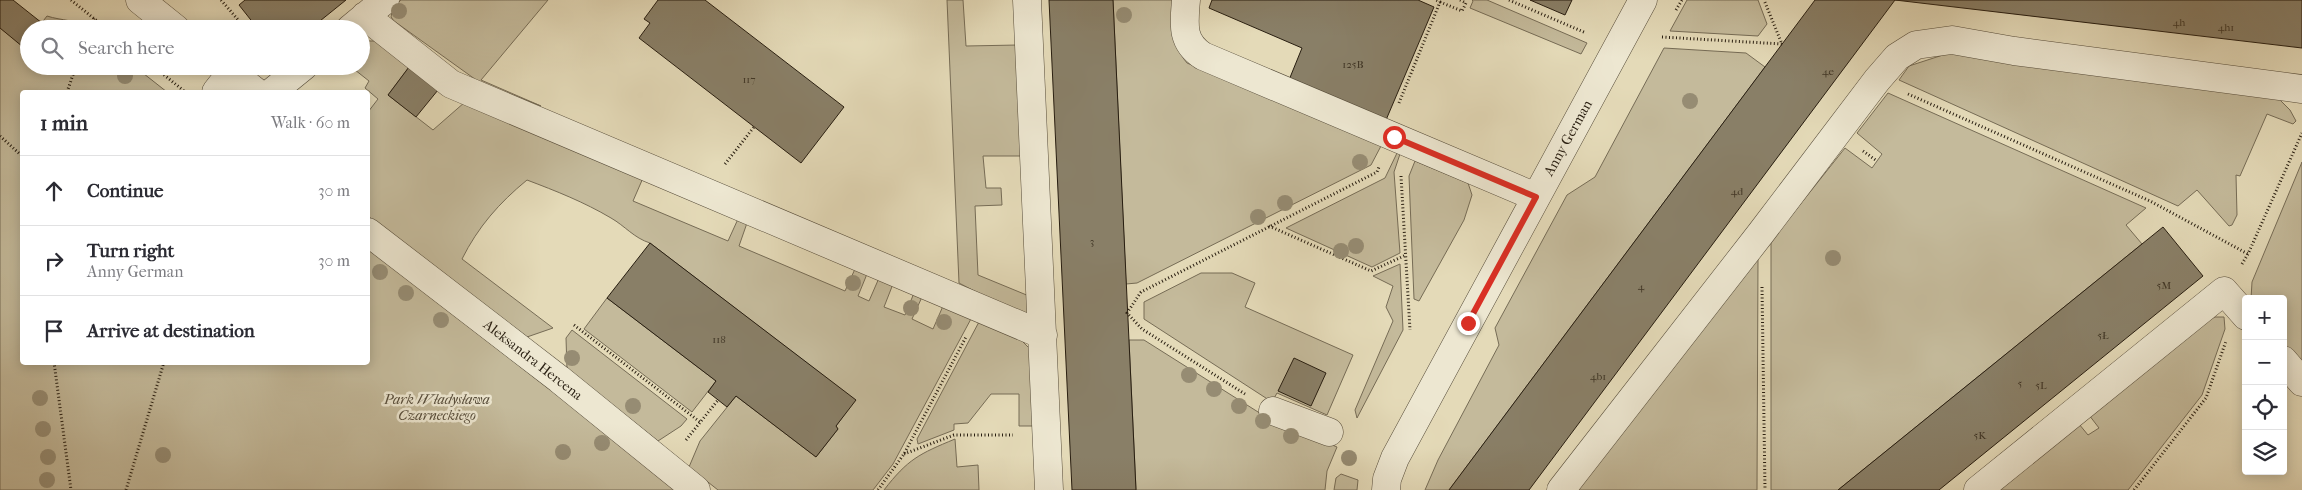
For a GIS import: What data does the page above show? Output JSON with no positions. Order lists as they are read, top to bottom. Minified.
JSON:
{"streets":{"street":["Anny German","Aleksandra Hercena"]},"parks":["Park Władysława Czarneckiego"],"house_numbers":["4h","4h1","125B","4e","117","4d","3","5M","4","5Ł","118","4b1","5","5L","5K"],"page":{"search":"Search here","heading":["1 min","Walk · 60 m"],"list":[["Continue","30 m"],["Turn right","Anny German","30 m"],"Arrive at destination"],"map_buttons":["+","−"]}}
